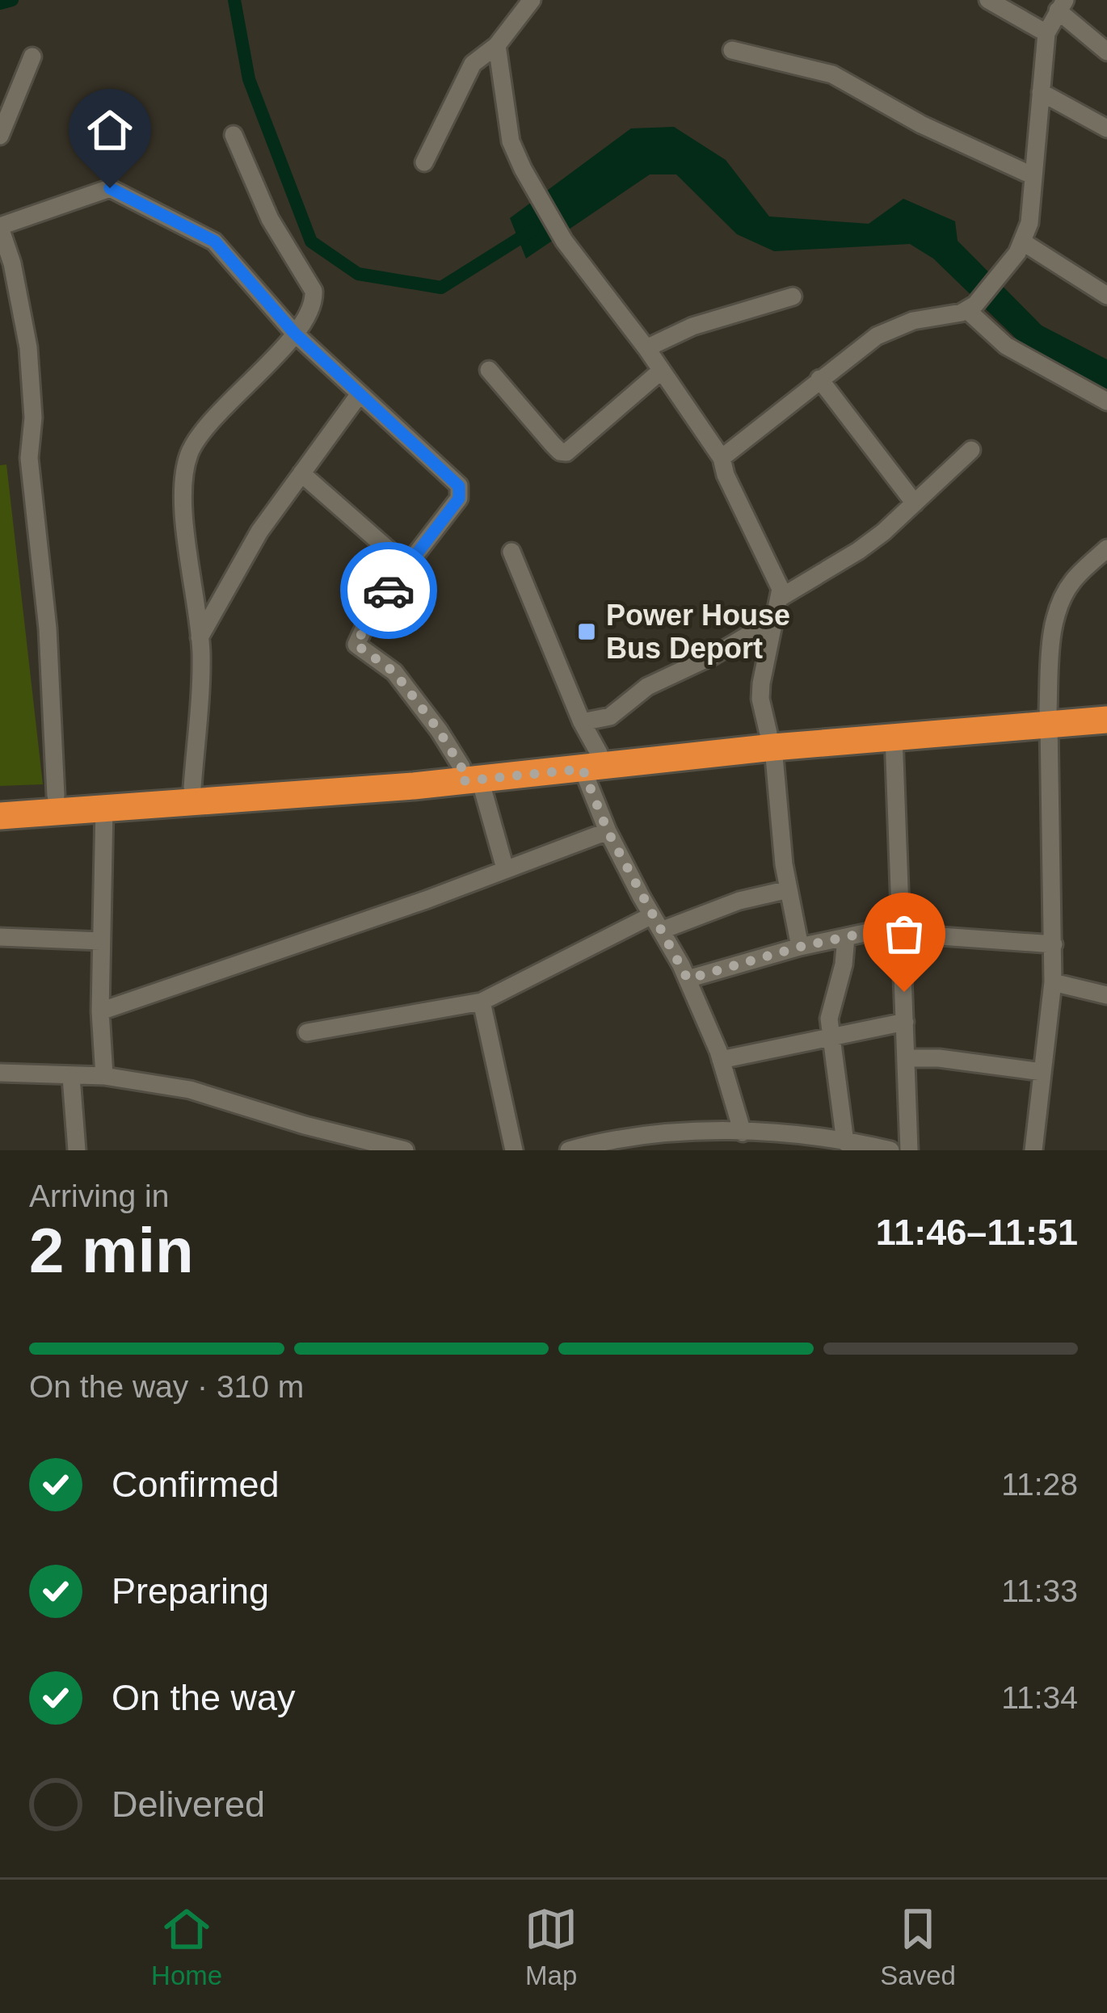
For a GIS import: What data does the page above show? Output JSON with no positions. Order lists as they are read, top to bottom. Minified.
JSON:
{"places":{"transit":["Power House Bus Deport"]},"page":{"heading":["2 min","Arriving in","11:46–11:51"],"bar":"On the way · 310 m","list":[["Confirmed","11:28"],["Preparing","11:33"],["On the way","11:34"],"Delivered"],"tabs":["Home","Map","Saved"]}}
